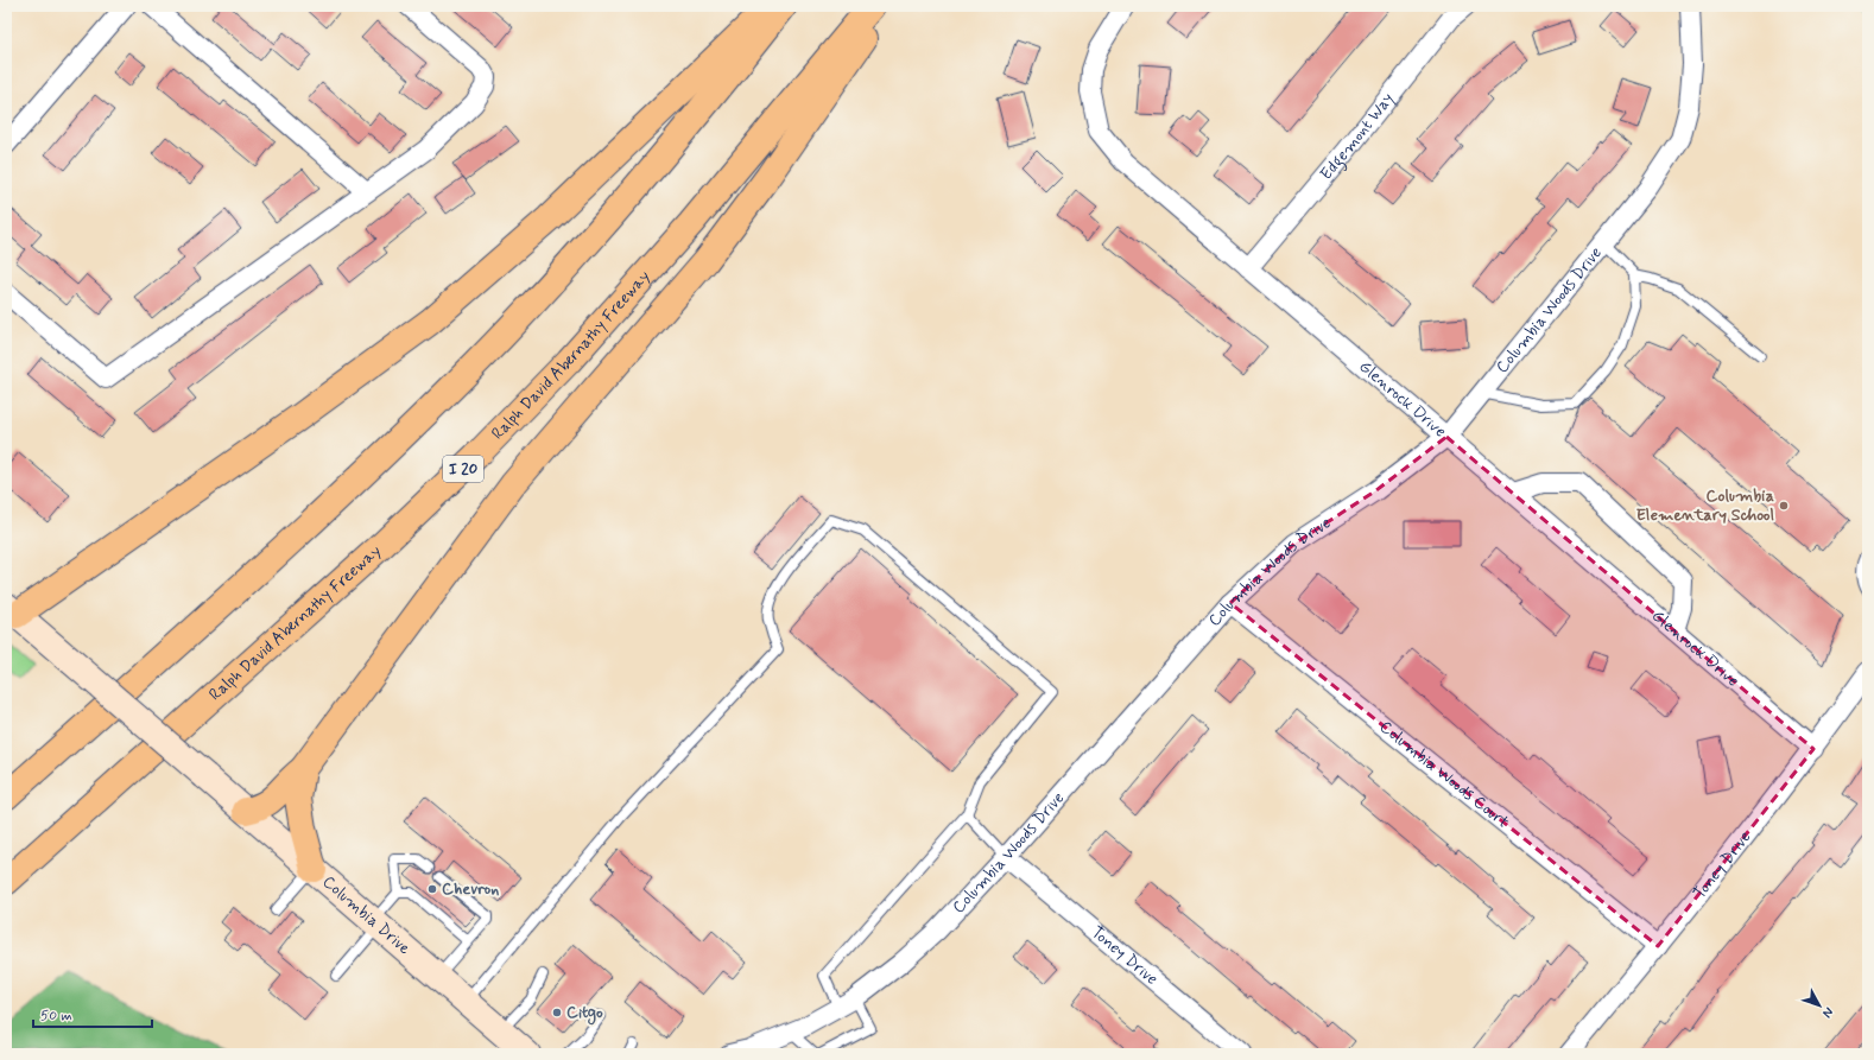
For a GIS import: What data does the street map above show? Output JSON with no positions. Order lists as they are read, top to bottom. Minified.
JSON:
{"streets":{"highway":["Ralph David Abernathy Freeway","I 20"],"main road":["Columbia Drive"],"street":["Edgemont Way","Columbia Woods Drive","Glenrock Drive","Columbia Woods Court","Toney Drive"]},"crossings":[["Edgemont Way","Glenrock Drive"],["Columbia Woods Drive","Glenrock Drive"],["Columbia Woods Drive","Columbia Woods Court"],["Columbia Woods Drive","Toney Drive"],["Glenrock Drive","Toney Drive"],["Columbia Woods Court","Toney Drive"]],"places":["Columbia Elementary School","Chevron","Citgo"],"scale_bar":"50 m","north":"bottom right"}
